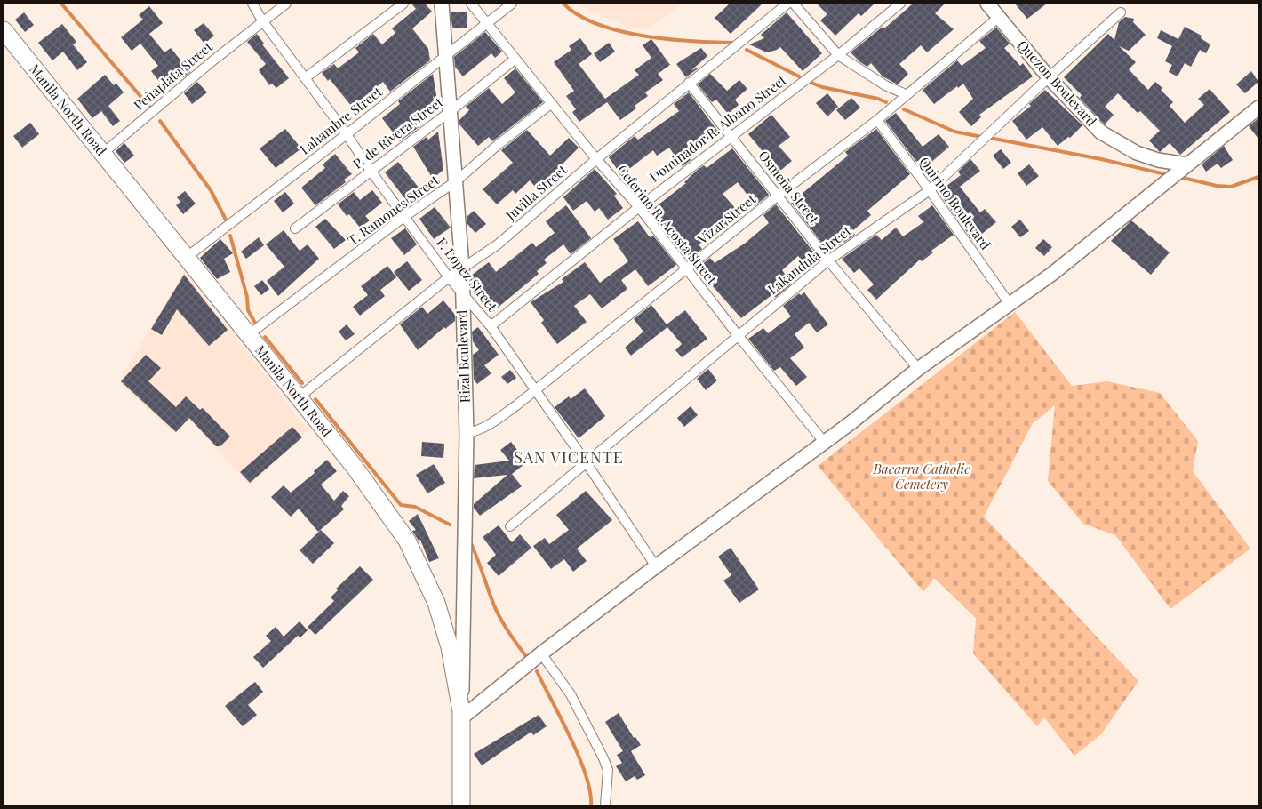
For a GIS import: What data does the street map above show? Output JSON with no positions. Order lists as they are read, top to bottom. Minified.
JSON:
{"streets":{"highway":["Manila North Road"],"street":["Peñaplata Street","Quezon Boulevard","Lahambre Street","Dominador R. Albano Street","P. de Rivera Street","Osmeña Street","Juvilla Street","Quirino Boulevard","T. Ramones Street","Vizar Street","Ceferino R. Acosta Street","Lakandula Street","F. Lopez Street","Rizal Boulevard"]},"crossings":[["Peñaplata Street","Manila North Road"],["Peñaplata Street","F. Lopez Street"],["Quezon Boulevard","Vizar Street"],["Quezon Boulevard","Lakandula Street"],["Manila North Road","Lahambre Street"],["Manila North Road","Juvilla Street"],["Manila North Road","T. Ramones Street"],["Manila North Road","Rizal Boulevard"],["Lahambre Street","Ceferino R. Acosta Street"],["Lahambre Street","F. Lopez Street"],["Lahambre Street","Rizal Boulevard"],["Dominador R. Albano Street","Osmeña Street"],["Dominador R. Albano Street","Ceferino R. Acosta Street"],["Dominador R. Albano Street","F. Lopez Street"],["P. de Rivera Street","Ceferino R. Acosta Street"],["P. de Rivera Street","F. Lopez Street"],["P. de Rivera Street","Rizal Boulevard"],["Osmeña Street","Juvilla Street"],["Osmeña Street","Vizar Street"],["Osmeña Street","Lakandula Street"],["Juvilla Street","Ceferino R. Acosta Street"],["Juvilla Street","F. Lopez Street"],["Juvilla Street","Rizal Boulevard"],["Quirino Boulevard","Vizar Street"],["Quirino Boulevard","Lakandula Street"],["T. Ramones Street","Ceferino R. Acosta Street"],["T. Ramones Street","F. Lopez Street"],["T. Ramones Street","Rizal Boulevard"],["Vizar Street","Ceferino R. Acosta Street"],["Vizar Street","F. Lopez Street"],["Vizar Street","Rizal Boulevard"],["Ceferino R. Acosta Street","Lakandula Street"],["Lakandula Street","F. Lopez Street"],["F. Lopez Street","Rizal Boulevard"]],"districts":["SAN VICENTE"],"parks":["Bacarra Catholic Cemetery"]}
